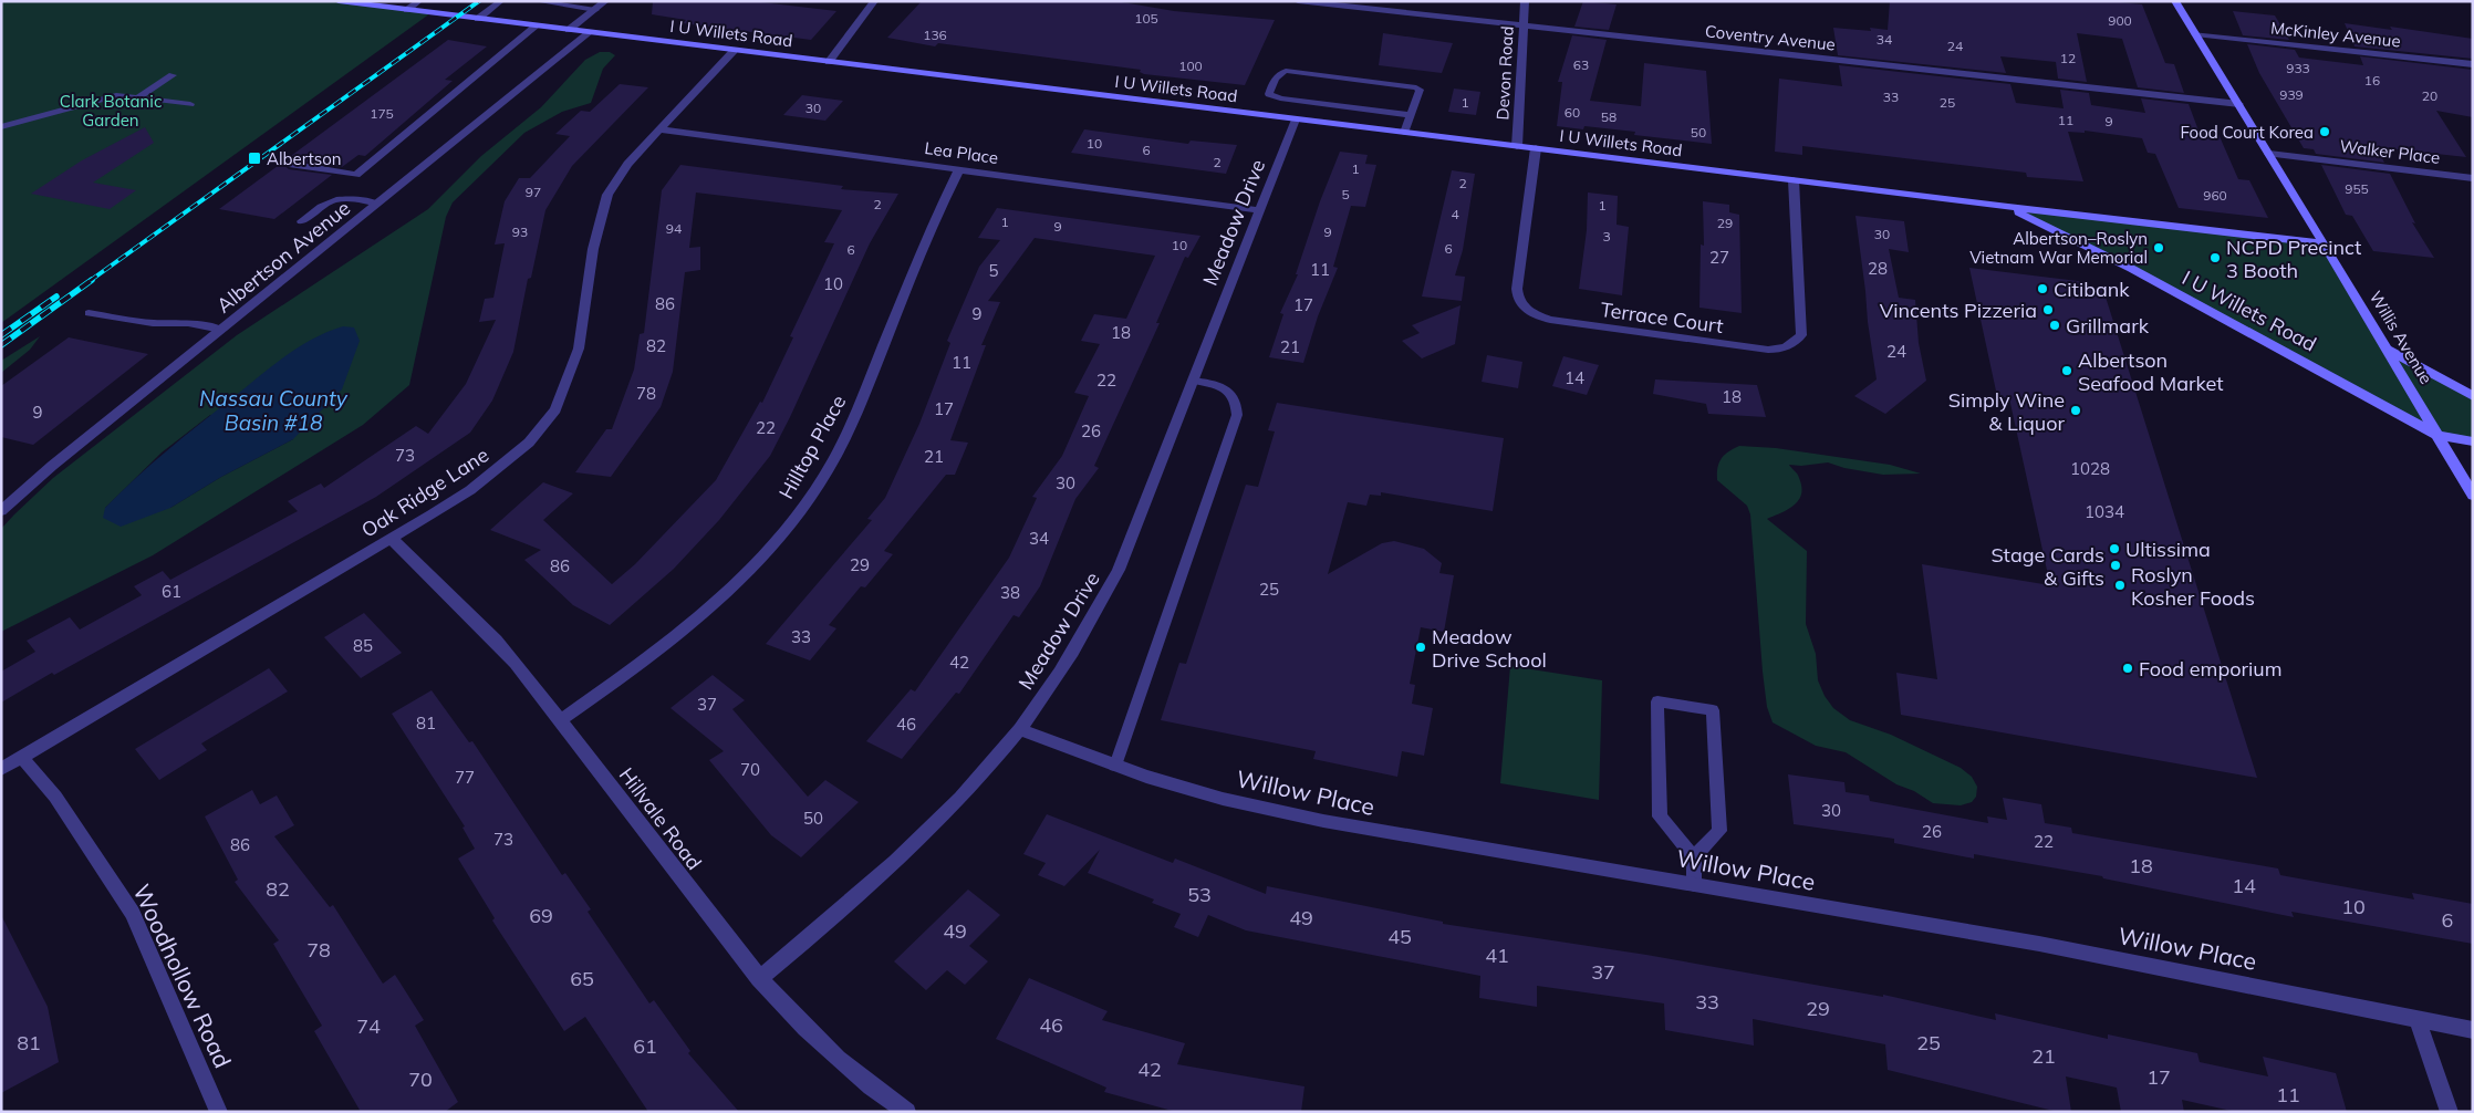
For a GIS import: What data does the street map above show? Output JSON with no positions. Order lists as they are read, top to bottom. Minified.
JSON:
{"streets":{"main road":["I U Willets Road","Willis Avenue"],"street":["McKinley Avenue","Coventry Avenue","Devon Road","Walker Place","Lea Place","Meadow Drive","Albertson Avenue","Terrace Court","Hilltop Place","Oak Ridge Lane","Willow Place","Hillvale Road","Woodhollow Road"]},"crossings":[["I U Willets Road","Devon Road"],["I U Willets Road","Meadow Drive"],["I U Willets Road","Albertson Avenue"],["I U Willets Road","Terrace Court"],["I U Willets Road","Willis Avenue"],["I U Willets Road","Oak Ridge Lane"],["McKinley Avenue","Willis Avenue"],["Coventry Avenue","Devon Road"],["Coventry Avenue","Willis Avenue"],["Walker Place","Willis Avenue"],["Lea Place","Meadow Drive"],["Lea Place","Hilltop Place"],["Lea Place","Oak Ridge Lane"],["Meadow Drive","Willow Place"],["Meadow Drive","Hillvale Road"],["Hilltop Place","Hillvale Road"],["Oak Ridge Lane","Hillvale Road"],["Oak Ridge Lane","Woodhollow Road"]],"water":["Nassau County Basin #18"],"parks":["Clark Botanic Garden"],"places":{"other":["Food Court Korea","Albertson–Roslyn Vietnam War Memorial","NCPD Precinct 3 Booth","Citibank","Vincents Pizzeria","Grillmark","Albertson Seafood Market","Simply Wine & Liquor","Ultissima","Stage Cards & Gifts","Roslyn Kosher Foods","Meadow Drive School","Food emporium"],"transit":["Albertson"]},"house_numbers":["105","900","136","34","24","12","63","100","933","16","939","20","33","1","25","30","60","175","58","11","9","50","10","6","2","1","2","955","97","5","960","2","1","4","1","29","9","94","93","9","30","3","10","6","6","27","28","11","5","10","86","17","9","18","82","21","24","11","14","22","78","18","17","9","22","26","73","21","1028","30","1034","34","29","86","25","61","38","33","85","42","37","81","46","70","77","30","50","26","73","22","86","18","14","82","53","10","69","49","6","49","45","78","41","37","65","33","29","46","74","81","25","61","21","42","17","70","11"]}
